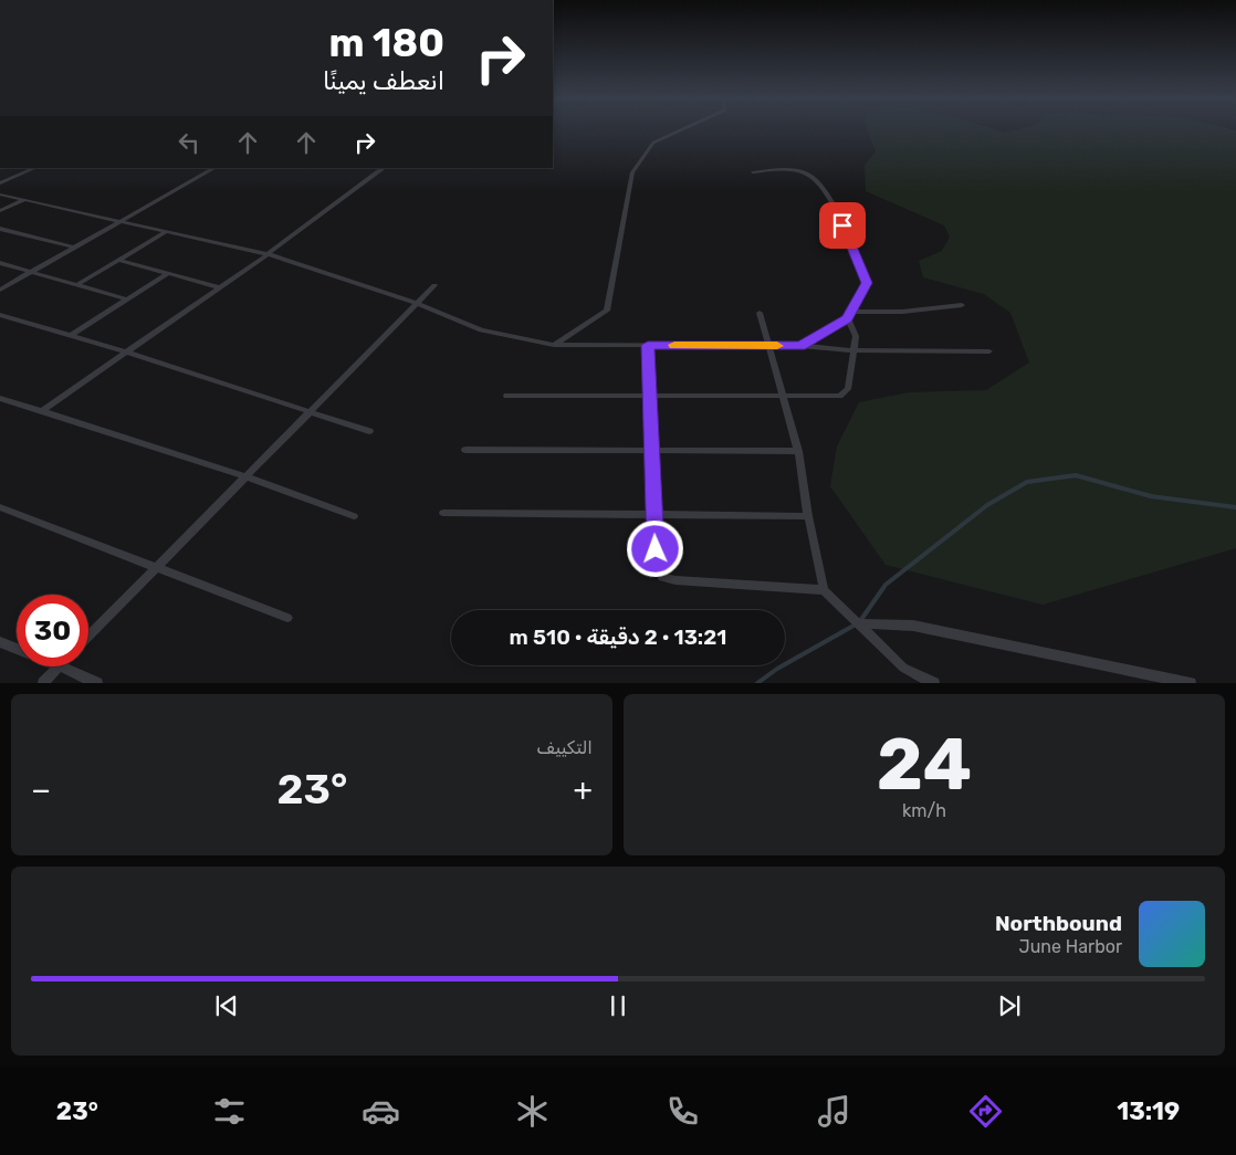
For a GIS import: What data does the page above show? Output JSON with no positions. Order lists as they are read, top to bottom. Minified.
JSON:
{"page":{"turn":["180 m","انعطف يمينًا"],"limit":"30","trip":"13:21 · 2 دقيقة · 510 m","tile":[["24","km/h"],"التكييف"],"heat":["−","23°","+"],"song":["Northbound","June Harbor"],"tabs":["13:19","23°"]}}
